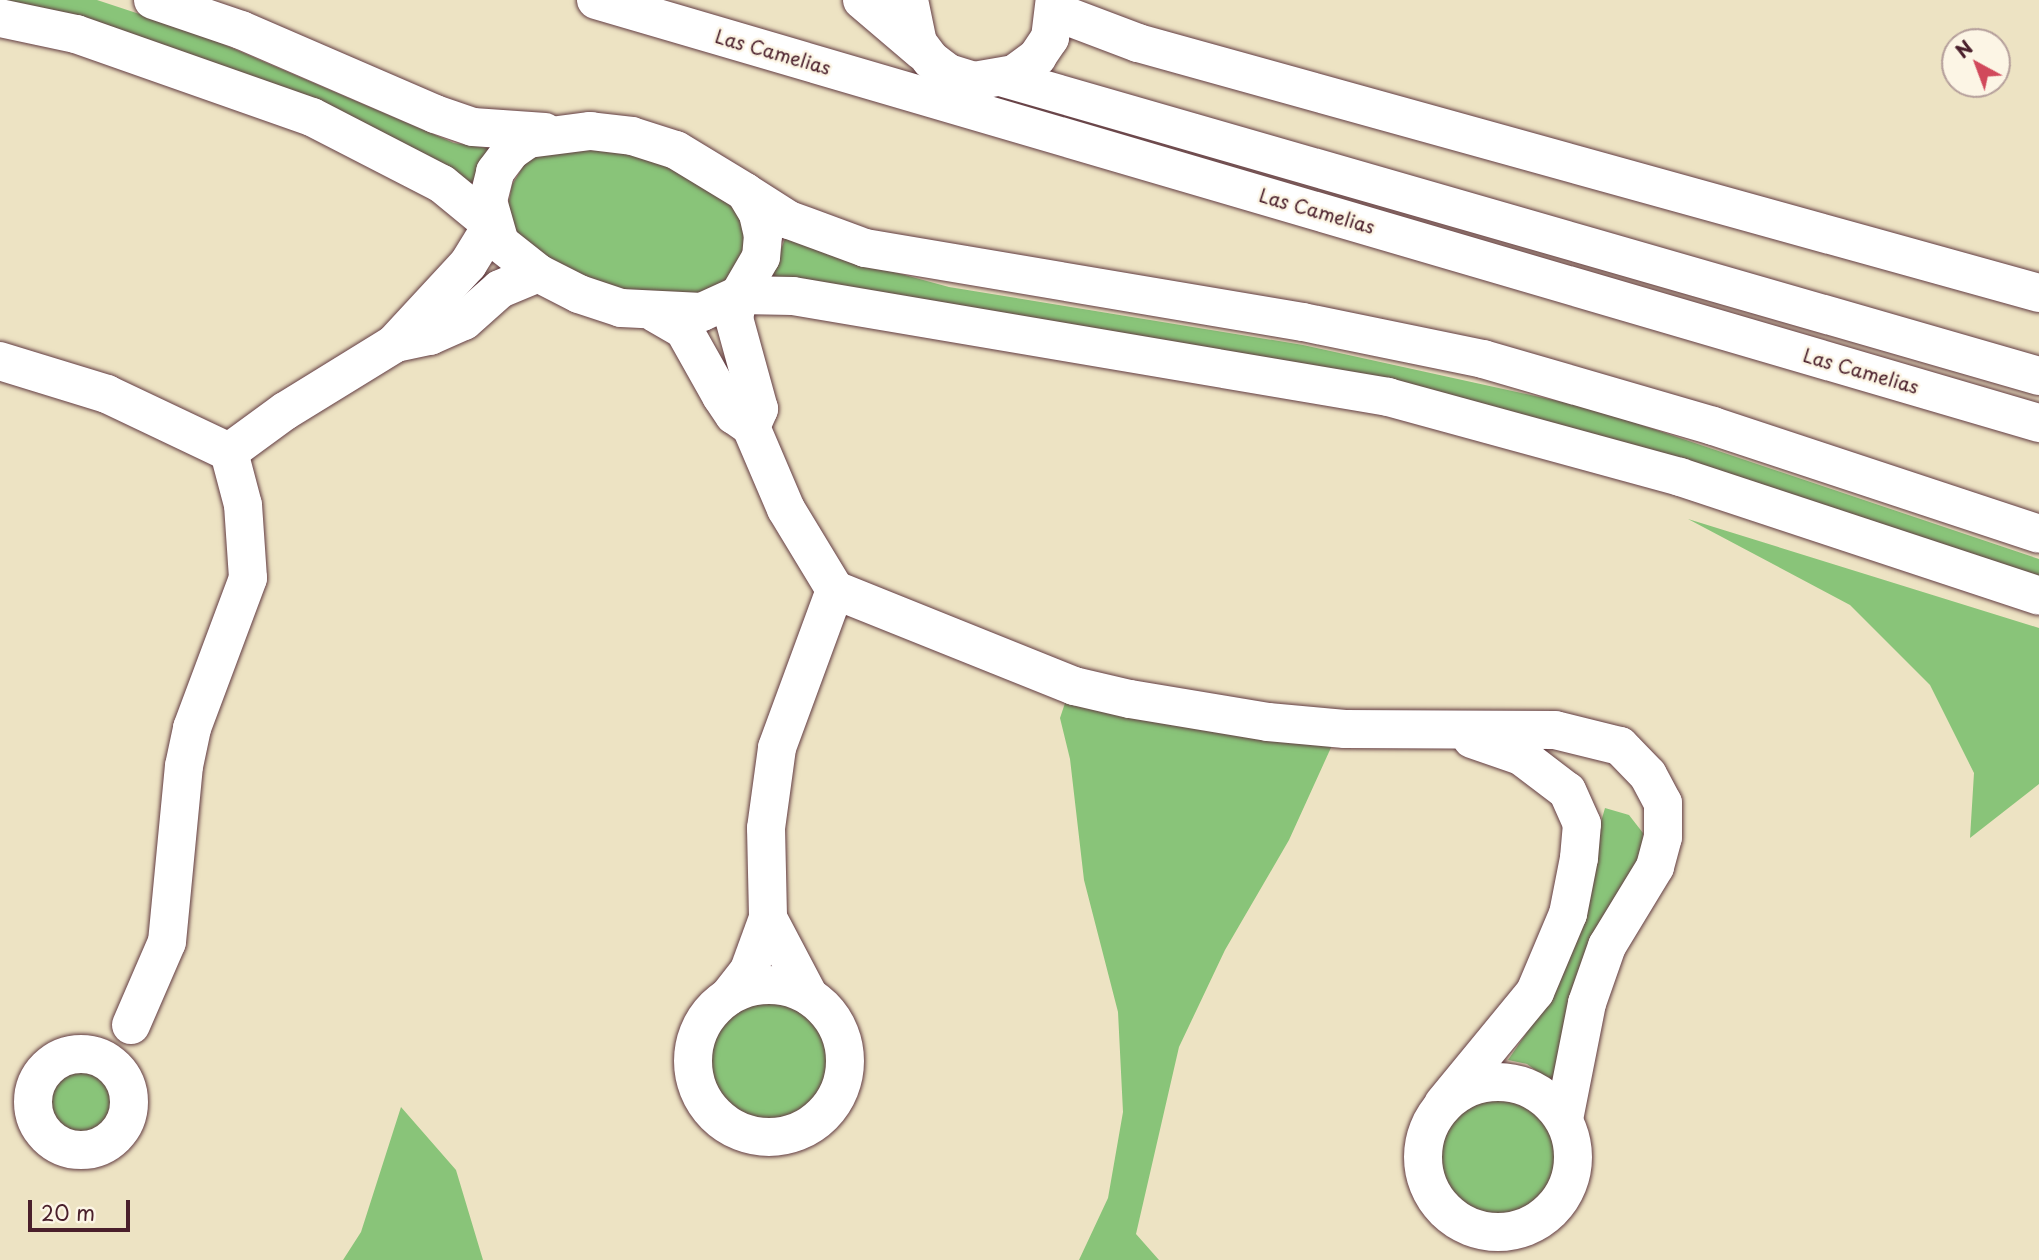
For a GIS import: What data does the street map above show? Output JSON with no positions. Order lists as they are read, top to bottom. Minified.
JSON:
{"streets":{"street":["Las Camelias"]},"scale_bar":"20 m","north":"top left"}
